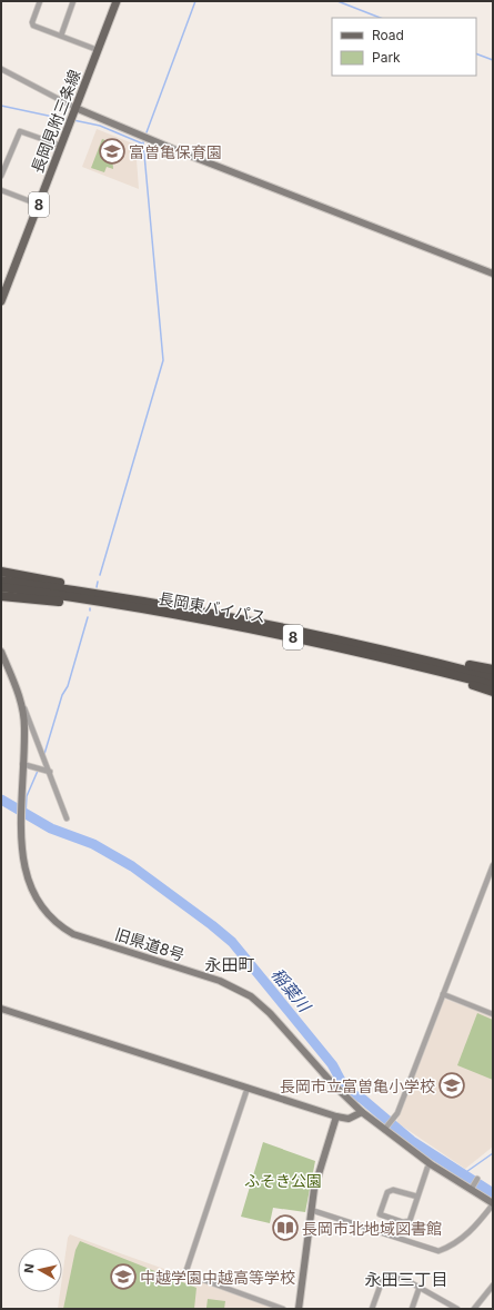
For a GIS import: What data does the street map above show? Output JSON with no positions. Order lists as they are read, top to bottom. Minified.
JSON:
{"streets":{"highway":["8","長岡東バイパス"],"main road":["長岡見附三条線"],"street":["旧県道8号"]},"crossings":[["8","長岡東バイパス"]],"districts":["永田町","永田三丁目"],"water":["稲葉川"],"parks":["ふそき公園"],"places":{"school or university":["富曽亀保育園","長岡市立富曽亀小学校","中越学園中越高等学校"],"library":["長岡市北地域図書館"]},"legend":["Road","Park"],"north":"left"}
